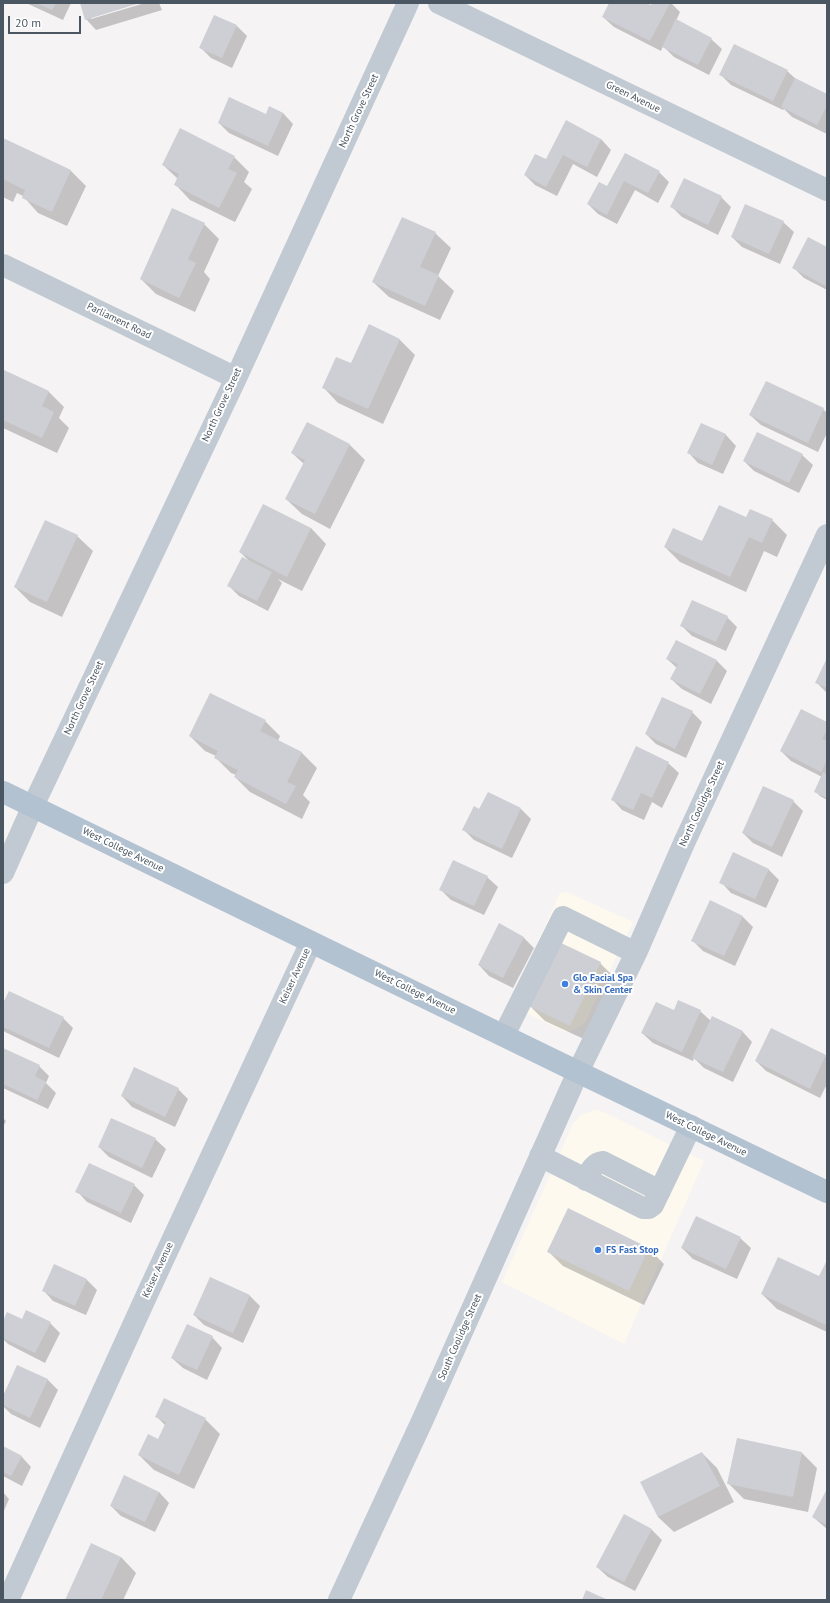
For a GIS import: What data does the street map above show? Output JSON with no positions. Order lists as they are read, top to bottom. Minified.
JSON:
{"streets":{"main road":["West College Avenue"],"street":["Green Avenue","North Grove Street","Parliament Road","North Coolidge Street","Keiser Avenue","South Coolidge Street"]},"crossings":[["North Grove Street","Parliament Road"],["North Grove Street","West College Avenue"],["North Coolidge Street","West College Avenue"],["North Coolidge Street","South Coolidge Street"],["West College Avenue","Keiser Avenue"],["West College Avenue","South Coolidge Street"]],"places":["Glo Facial Spa & Skin Center","FS Fast Stop"],"scale_bar":"20 m"}
